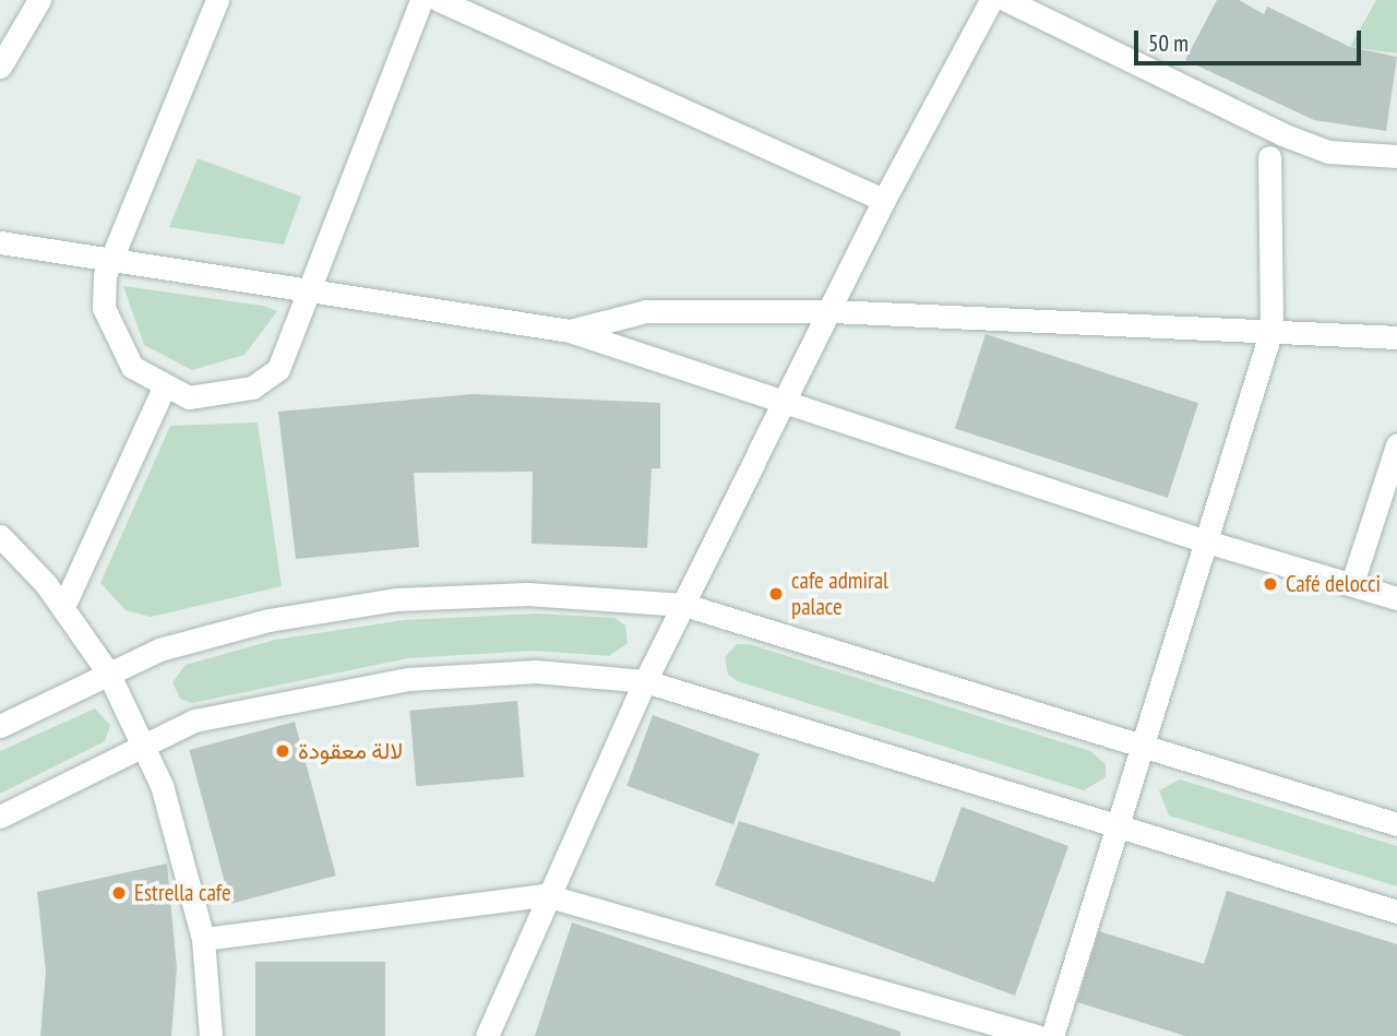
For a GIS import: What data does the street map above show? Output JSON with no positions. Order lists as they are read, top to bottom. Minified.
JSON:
{"places":["Café delocci","cafe admiral palace","لالة معقودة","Estrella cafe"],"scale_bar":"50 m"}
